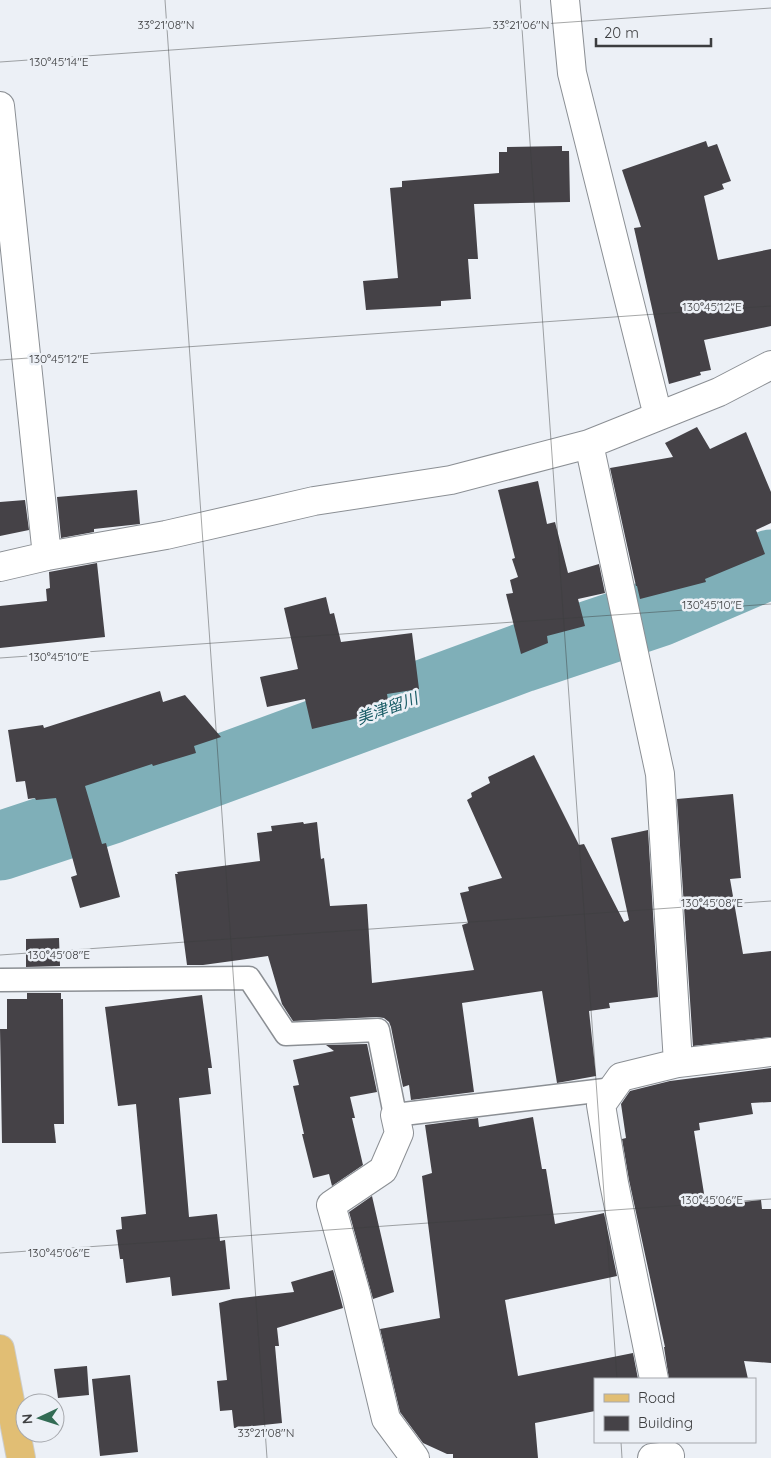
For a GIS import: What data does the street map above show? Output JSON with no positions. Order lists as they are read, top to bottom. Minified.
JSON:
{"water":["美津留川"],"legend":["Road","Building"],"scale_bar":"20 m","north":"left","coordinates":["33°21'08\"N","33°21'06\"N","130°45'14\"E","130°45'12\"E","130°45'10\"E","130°45'08\"E","130°45'06\"E"]}
